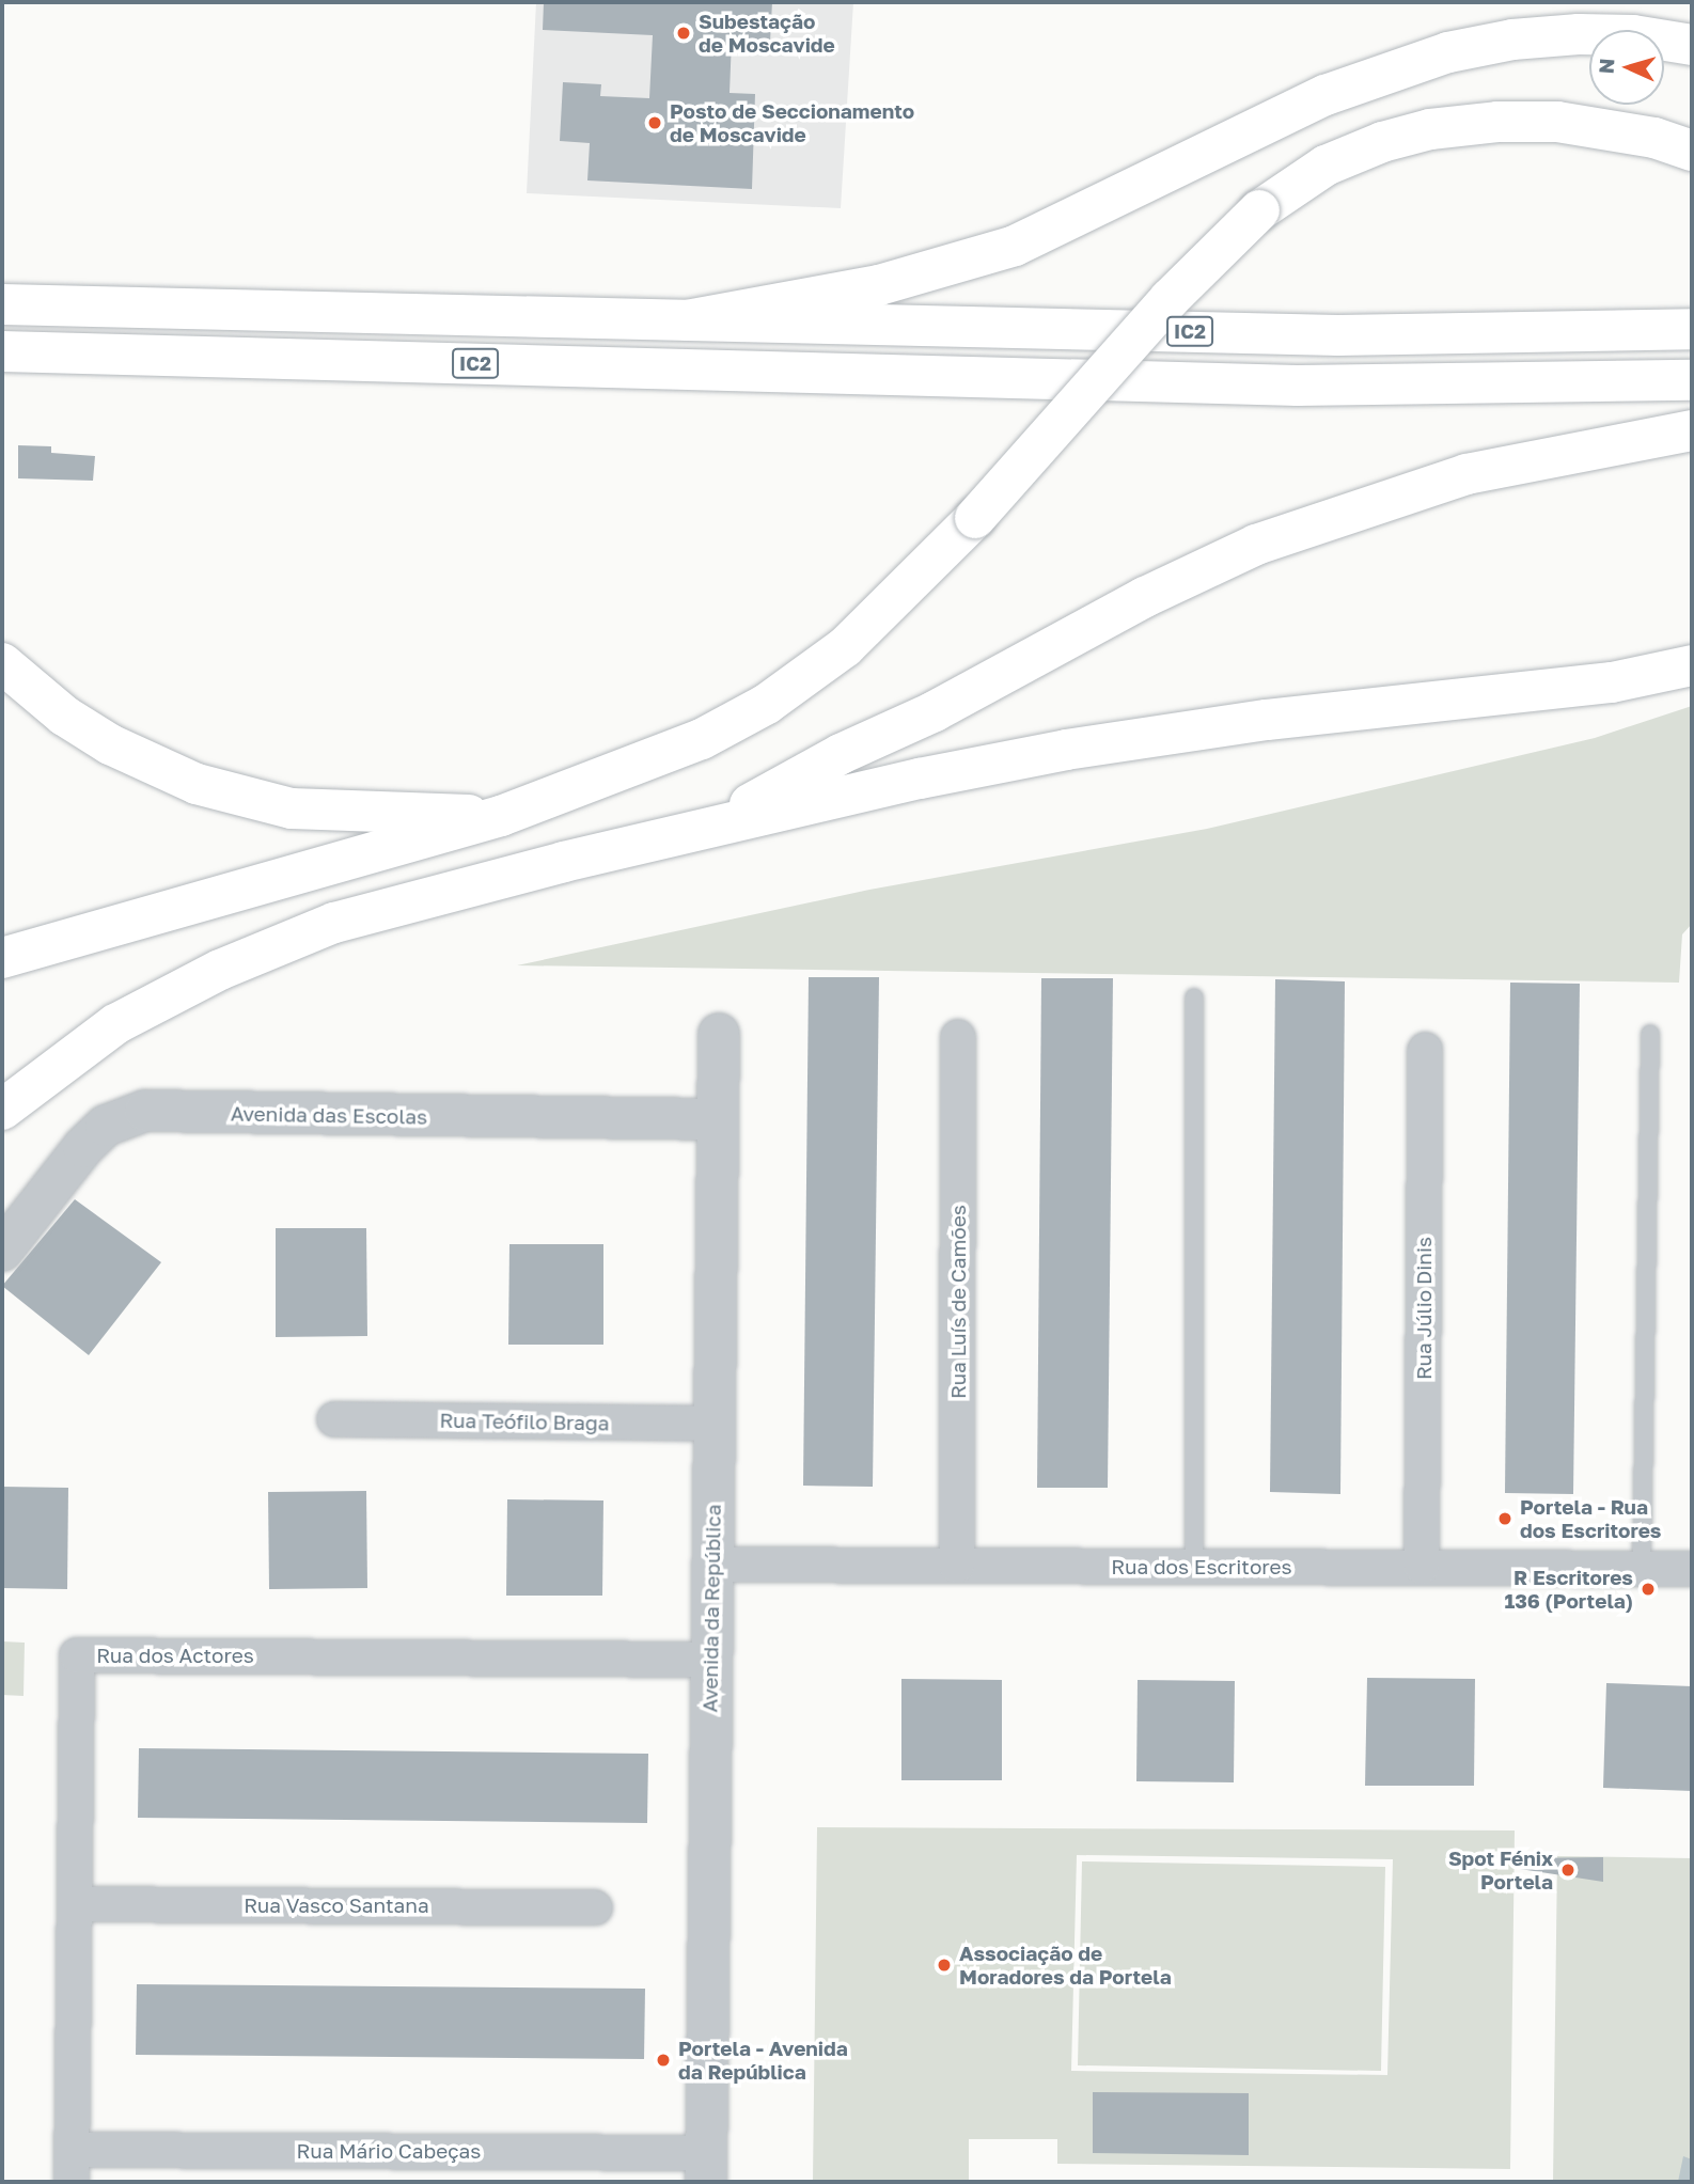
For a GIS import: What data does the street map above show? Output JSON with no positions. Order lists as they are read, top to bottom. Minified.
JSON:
{"streets":{"highway":["IC2"],"street":["Avenida das Escolas","Rua Luís de Camões","Rua Júlio Dinis","Rua Teófilo Braga","Rua dos Escritores","Avenida da República","Rua dos Actores","Rua Vasco Santana","Rua Mário Cabeças"]},"crossings":[["Avenida das Escolas","Avenida da República"],["Rua Luís de Camões","Rua dos Escritores"],["Rua Júlio Dinis","Rua dos Escritores"],["Rua Teófilo Braga","Avenida da República"],["Rua dos Escritores","Avenida da República"],["Avenida da República","Rua dos Actores"],["Avenida da República","Rua Mário Cabeças"],["Rua dos Actores","Rua Vasco Santana"],["Rua dos Actores","Rua Mário Cabeças"]],"places":["Subestação de Moscavide","Posto de Seccionamento de Moscavide","Portela - Rua dos Escritores","R Escritores 136 (Portela)","Spot Fénix Portela","Associação de Moradores da Portela","Portela - Avenida da República"],"north":"left"}
